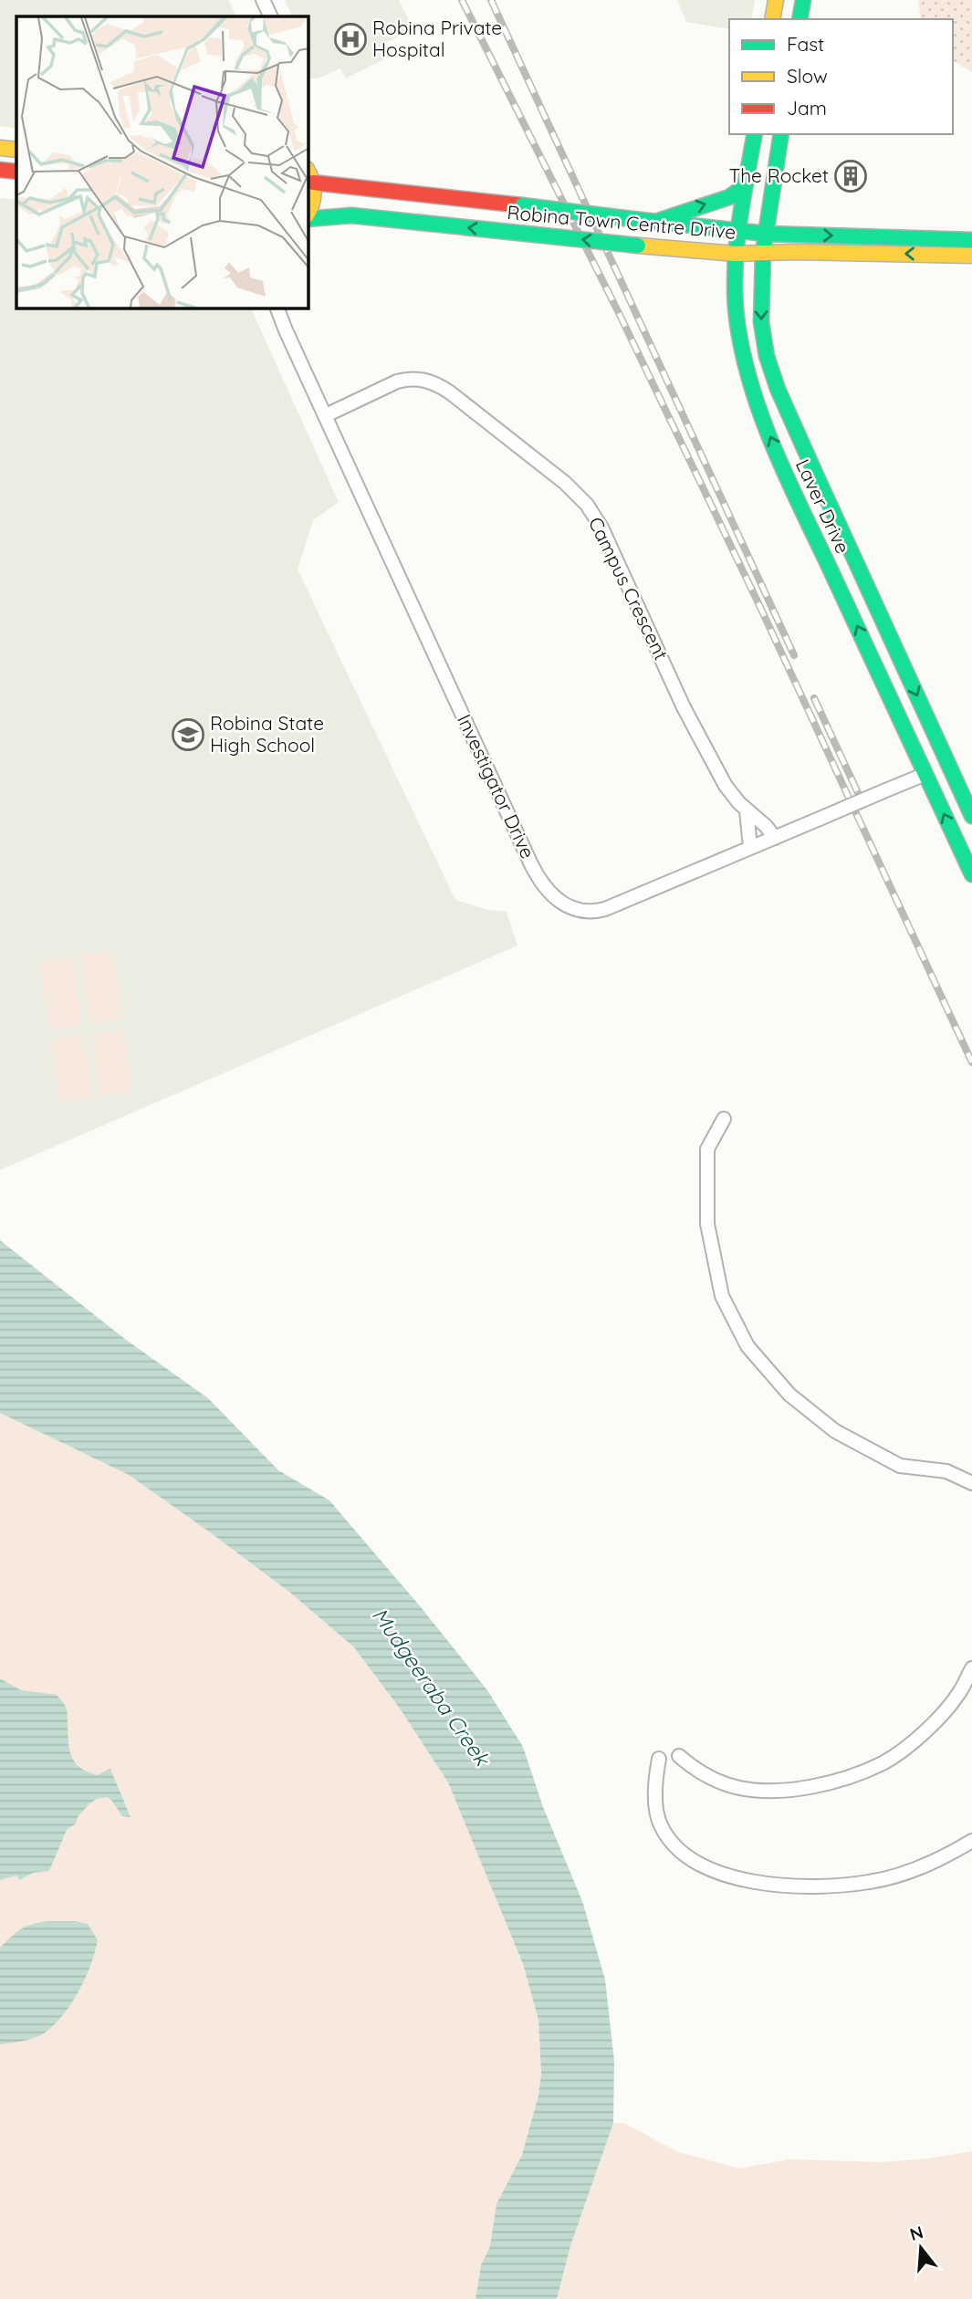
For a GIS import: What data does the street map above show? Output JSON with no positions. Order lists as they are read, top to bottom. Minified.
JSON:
{"streets":{"street":["Robina Town Centre Drive","Laver Drive","Campus Crescent","Investigator Drive"]},"crossings":[["Robina Town Centre Drive","Laver Drive"],["Laver Drive","Investigator Drive"],["Campus Crescent","Investigator Drive"]],"water":["Mudgeeraba Creek"],"places":{"hospital":["Robina Private Hospital"],"building":["The Rocket"],"school or university":["Robina State High School"]},"legend":["Fast","Slow","Jam"],"north":"top"}
